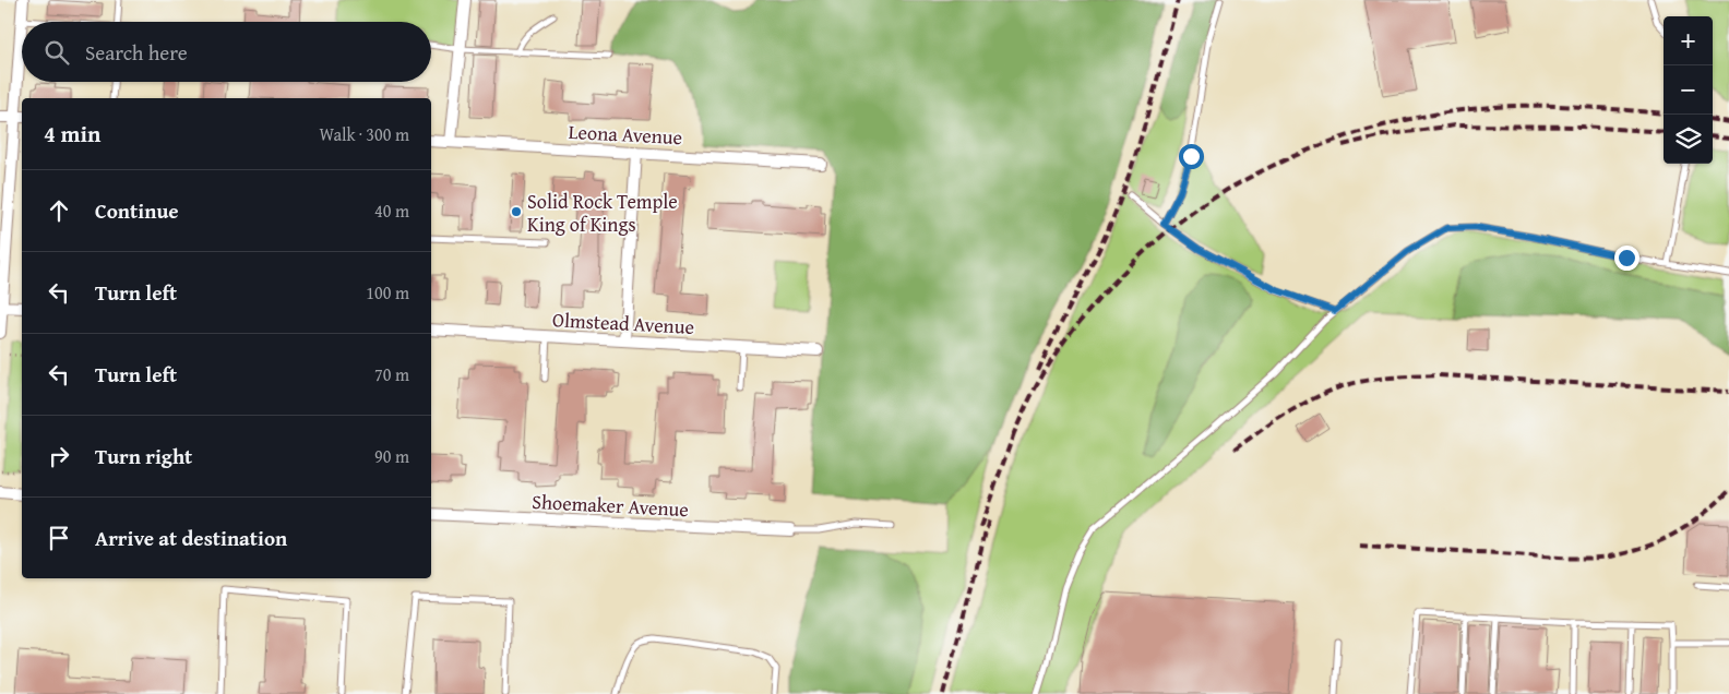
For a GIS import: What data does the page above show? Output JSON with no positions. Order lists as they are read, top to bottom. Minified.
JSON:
{"streets":{"street":["Leona Avenue","Olmstead Avenue","Shoemaker Avenue"]},"places":["Solid Rock Temple King of Kings"],"page":{"map_buttons":["+","−"],"search":"Search here","heading":["4 min","Walk · 300 m"],"list":[["Continue","40 m"],["Turn left","100 m"],["Turn left","70 m"],["Turn right","90 m"],"Arrive at destination"]}}
